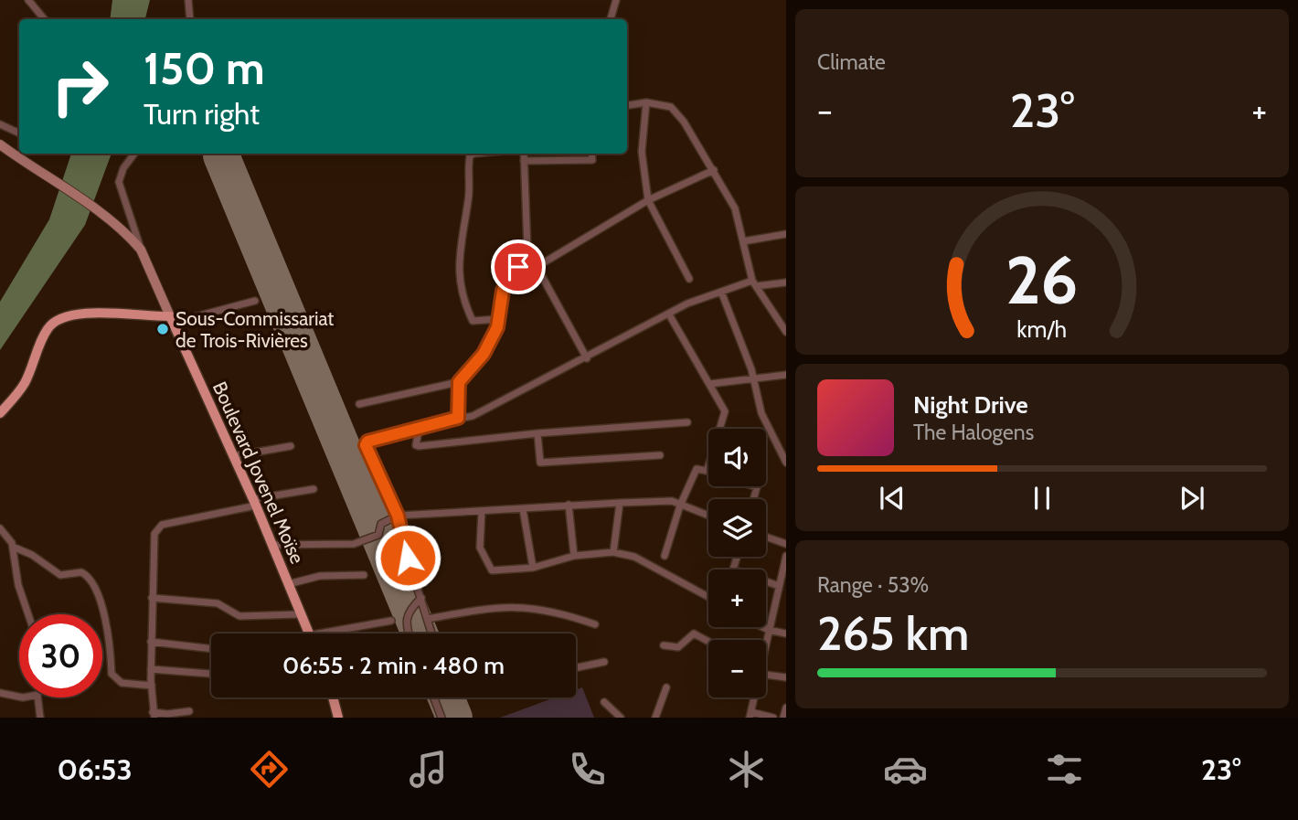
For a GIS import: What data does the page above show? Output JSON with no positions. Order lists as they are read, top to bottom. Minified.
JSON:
{"streets":{"main road":["Boulevard Jovenel Moïse"]},"places":["Sous-Commissariat de Trois-Rivières"],"page":{"tile":["Climate",["Range · 53%","265 km"]],"turn":["150 m","Turn right"],"heat":["−","23°","+"],"song":["Night Drive","The Halogens"],"map_buttons":["+","−"],"limit":"30","trip":"06:55 · 2 min · 480 m","tabs":["06:53","23°"],"gauge":["26","km/h"]}}
